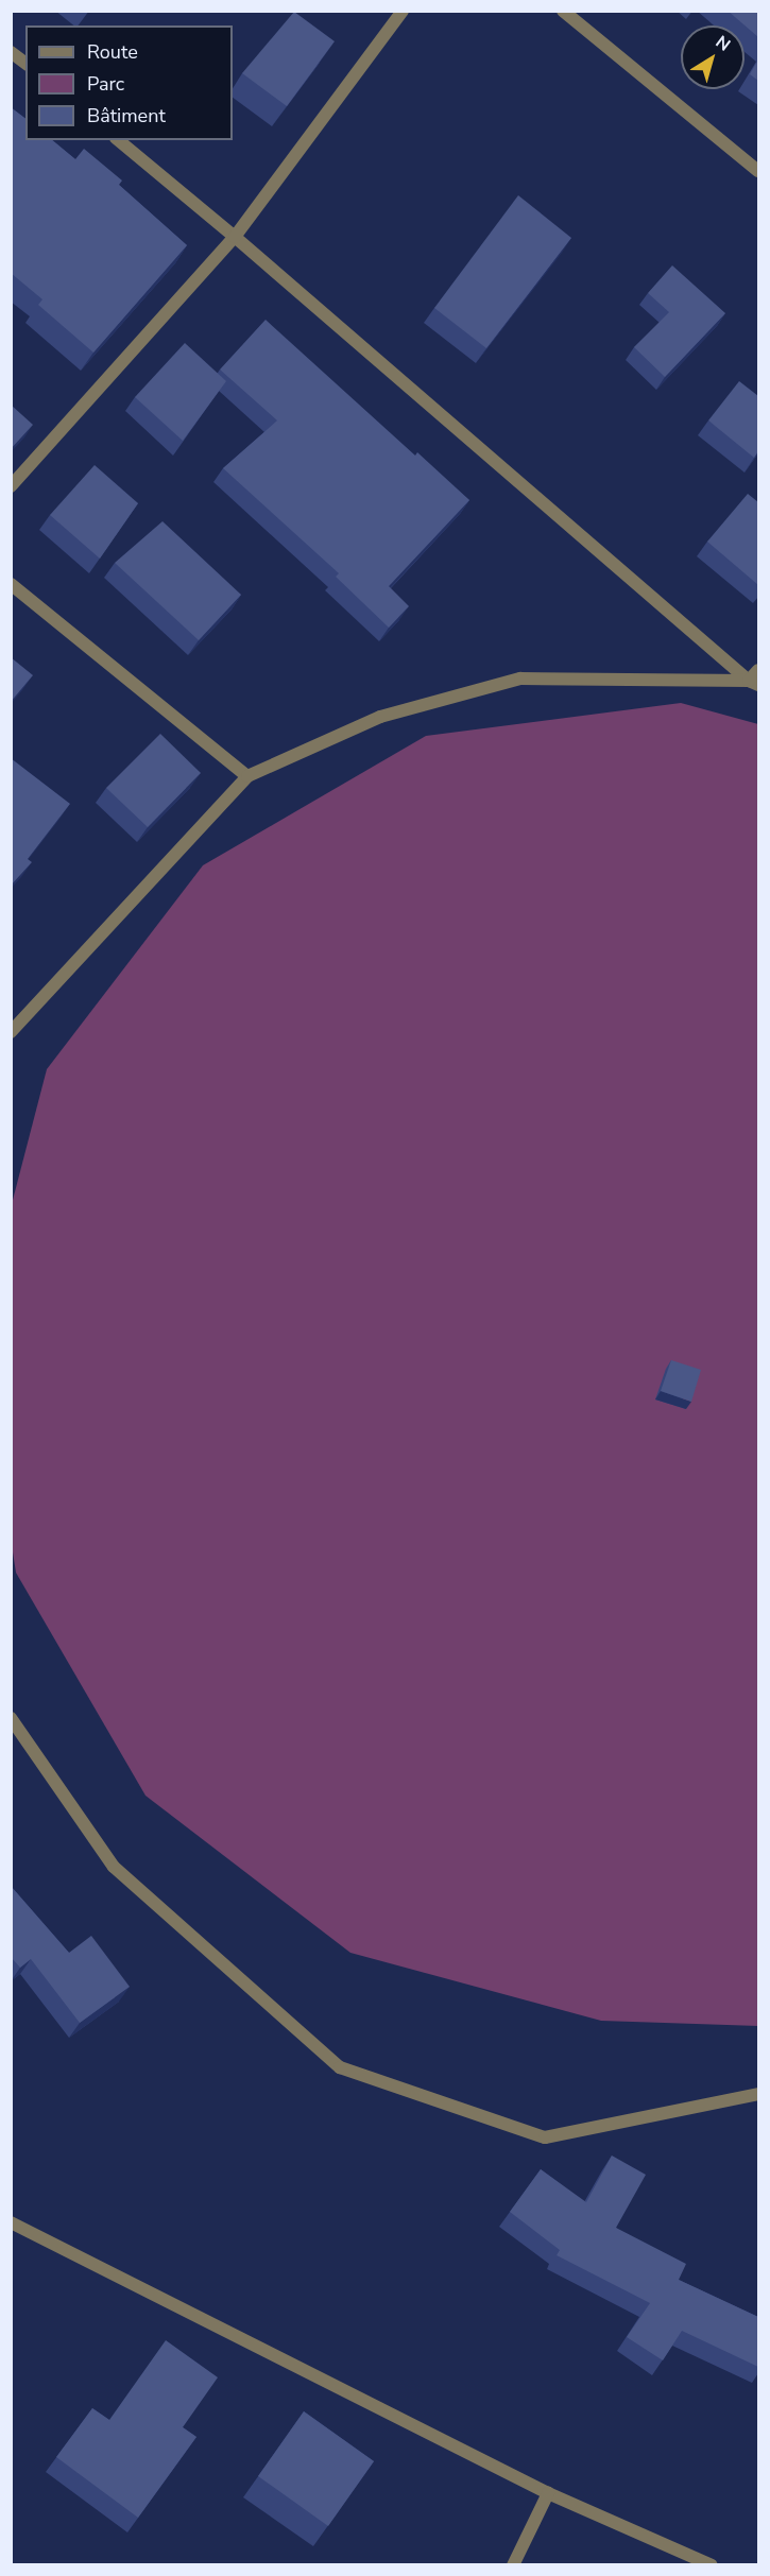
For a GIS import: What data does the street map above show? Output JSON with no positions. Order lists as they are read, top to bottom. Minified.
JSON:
{"legend":["Route","Parc","Bâtiment"],"north":"top right"}
